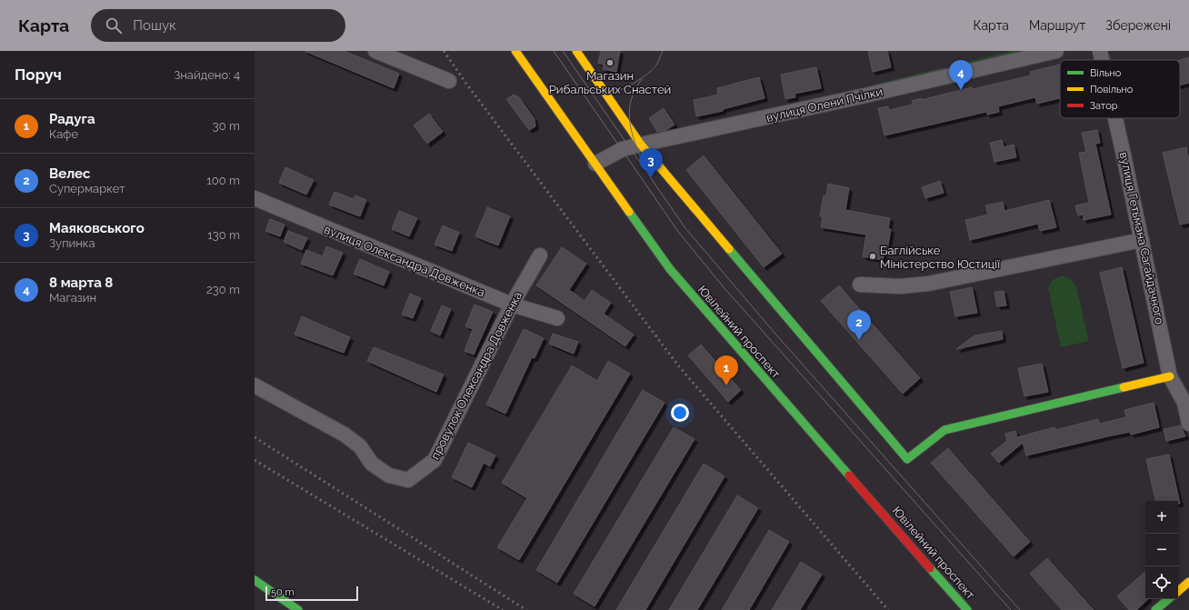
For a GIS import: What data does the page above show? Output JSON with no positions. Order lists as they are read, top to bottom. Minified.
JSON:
{"streets":{"street":["вулиця Олени Пчілки","вулиця Гетьмана Сагайдачного","вулиця Олександра Довженка","Ювілейний проспект","провулок Олександра Довженка"]},"crossings":[["вулиця Олени Пчілки","Ювілейний проспект"],["вулиця Олександра Довженка","провулок Олександра Довженка"]],"places":["Магазин Рибальських Снастей","Баглійське Міністерство Юстиції"],"legend":["Вільно","Повільно","Затор"],"scale_bar":"50 m","page":{"header":"Карта","search":"Пошук","nav":["Карта","Маршрут","Збережені"],"heading":["Поруч","Знайдено: 4"],"pins":["4","3","2","1"],"list":[{"mark":"1","name":"Радуга","note":"Кафе","value":"30 m"},{"mark":"2","name":"Велес","note":"Супермаркет","value":"100 m"},{"mark":"3","name":"Маяковського","note":"Зупинка","value":"130 m"},{"mark":"4","name":"8 марта 8","note":"Магазин","value":"230 m"}],"map_buttons":["+","−"],"scale":"50 m"}}
